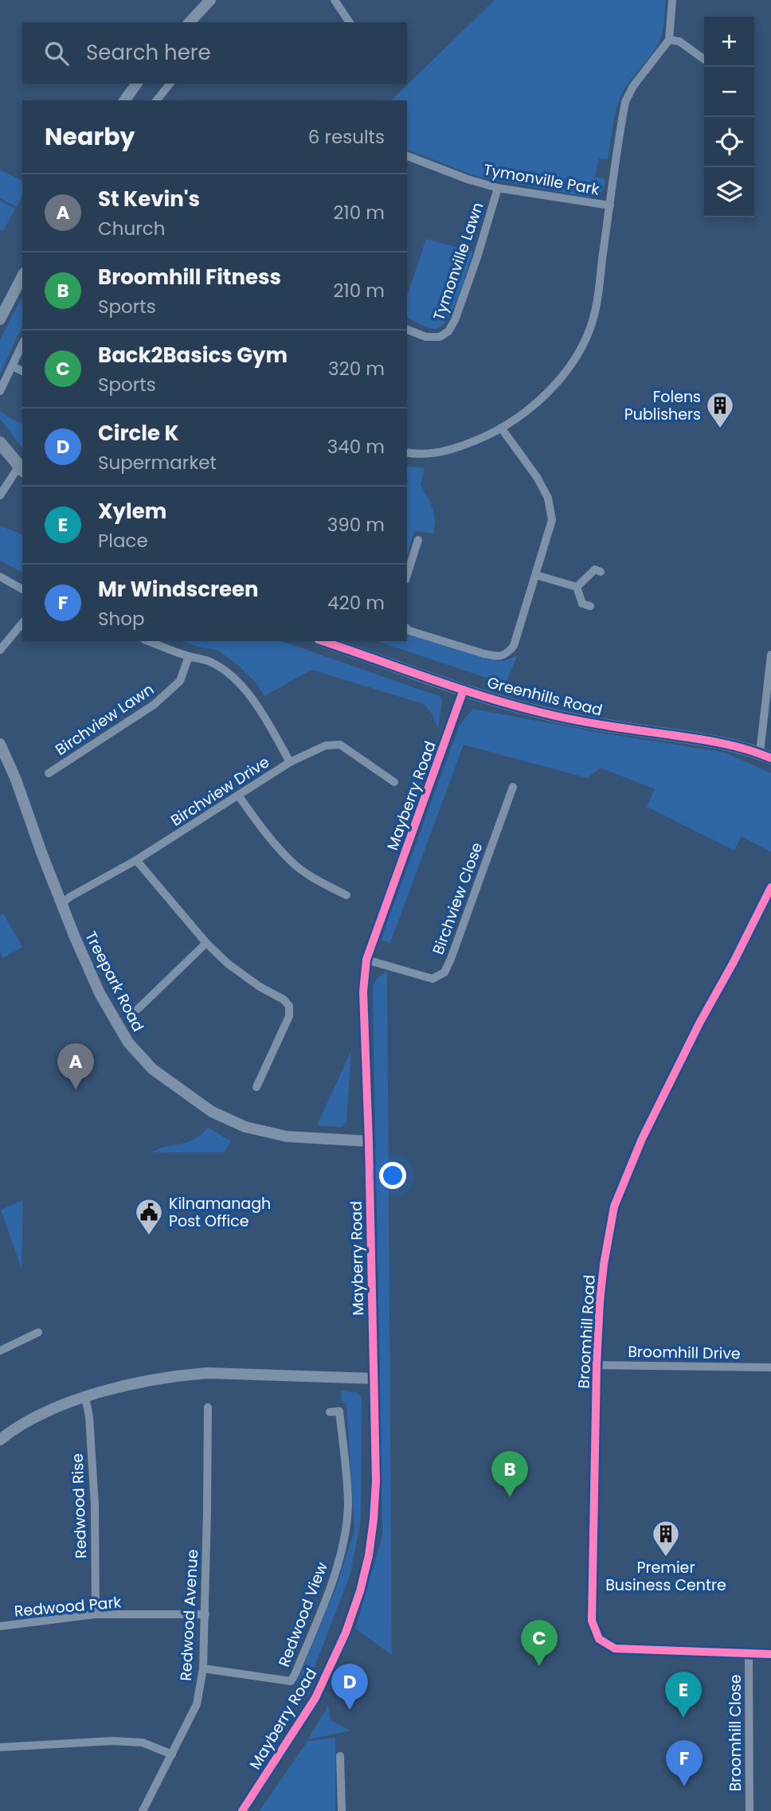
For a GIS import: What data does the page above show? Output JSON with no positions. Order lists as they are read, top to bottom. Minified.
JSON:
{"streets":{"main road":["Greenhills Road"],"street":["Tymonville Park","Tymonville Lawn","Birchview Lawn","Birchview Drive","Mayberry Road","Birchview Close","Treepark Road","Broomhill Road","Broomhill Drive","Redwood Rise","Redwood Park","Redwood View","Redwood Avenue","Broomhill Close"]},"crossings":[["Tymonville Park","Tymonville Lawn"],["Greenhills Road","Mayberry Road"],["Birchview Drive","Treepark Road"],["Mayberry Road","Birchview Close"],["Mayberry Road","Treepark Road"],["Broomhill Road","Broomhill Drive"],["Broomhill Road","Broomhill Close"],["Redwood Rise","Redwood Park"],["Redwood Park","Redwood Avenue"],["Redwood View","Redwood Avenue"]],"places":{"building":["Folens Publishers","Premier Business Centre"],"public building":["Kilnamanagh Post Office"]},"page":{"map_buttons":["+","−"],"search":"Search here","heading":["Nearby","6 results"],"list":[{"mark":"A","name":"St Kevin's","note":"Church","value":"210 m"},{"mark":"B","name":"Broomhill Fitness","note":"Sports","value":"210 m"},{"mark":"C","name":"Back2Basics Gym","note":"Sports","value":"320 m"},{"mark":"D","name":"Circle K","note":"Supermarket","value":"340 m"},{"mark":"E","name":"Xylem","note":"Place","value":"390 m"},{"mark":"F","name":"Mr Windscreen","note":"Shop","value":"420 m"}],"pins":["A","B","C","D","E","F"]}}
